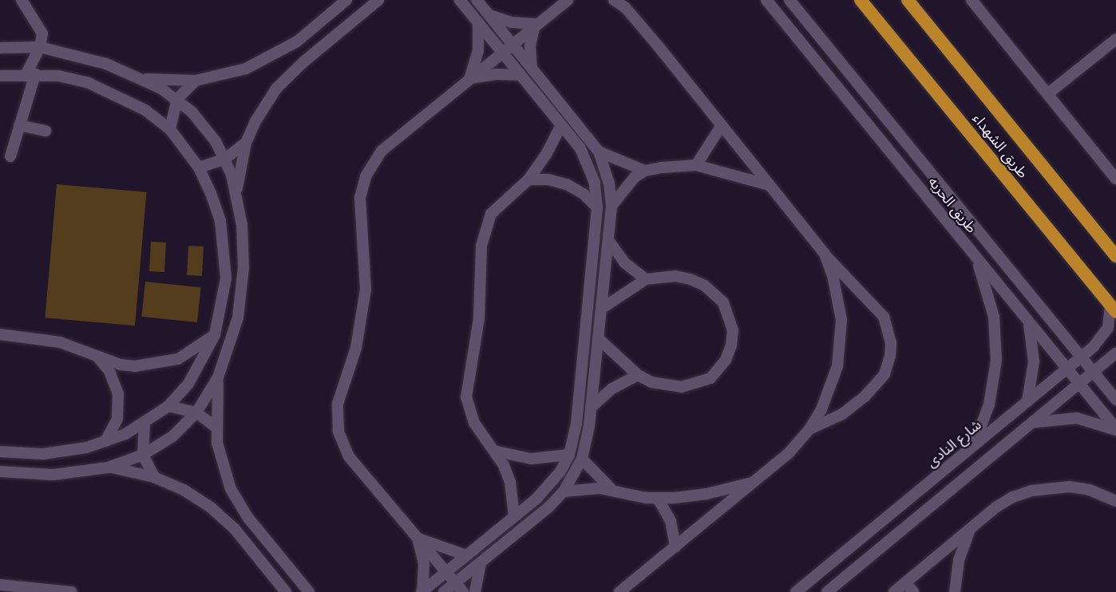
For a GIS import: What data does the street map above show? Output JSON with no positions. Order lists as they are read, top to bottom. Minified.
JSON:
{"streets":{"main road":["طريق الشهداء"],"street":["طريق الحريه","شارع النادى"]},"crossings":[["طريق الشهداء","شارع النادى"],["طريق الحريه","شارع النادى"]]}
